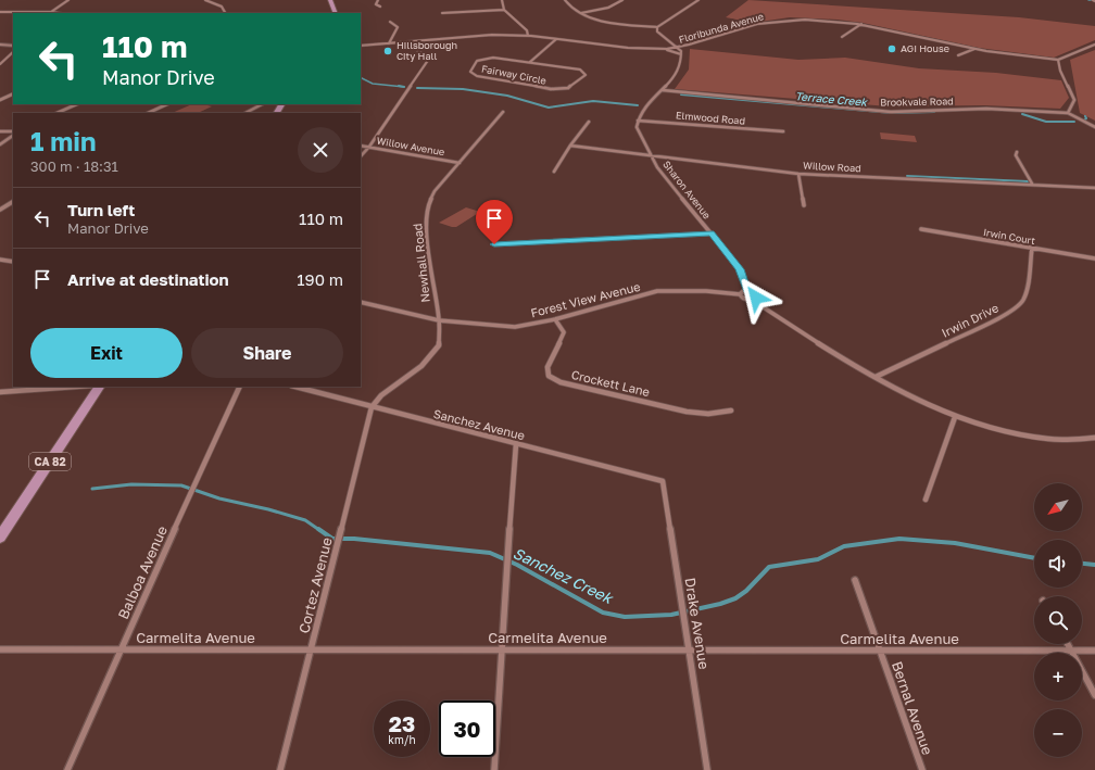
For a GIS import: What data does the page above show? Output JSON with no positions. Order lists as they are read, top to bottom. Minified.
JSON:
{"streets":{"main road":["CA 82"],"street":["Floribunda Avenue","Fairway Circle","Brookvale Road","Elmwood Road","Willow Avenue","Willow Road","Sharon Avenue","Irwin Court","Newhall Road","Forest View Avenue","Irwin Drive","Crockett Lane","Sanchez Avenue","Balboa Avenue","Cortez Avenue","Drake Avenue","Carmelita Avenue","Bernal Avenue"]},"crossings":[["Floribunda Avenue","Fairway Circle"],["Elmwood Road","Sharon Avenue"],["Willow Avenue","Newhall Road"],["Willow Road","Sharon Avenue"],["Sharon Avenue","Forest View Avenue"],["Irwin Court","Irwin Drive"],["Newhall Road","Forest View Avenue"],["Newhall Road","Sanchez Avenue"],["Newhall Road","Cortez Avenue"],["Forest View Avenue","Crockett Lane"],["Sanchez Avenue","Cortez Avenue"],["Sanchez Avenue","Drake Avenue"],["Balboa Avenue","Carmelita Avenue"],["Cortez Avenue","Carmelita Avenue"],["Drake Avenue","Carmelita Avenue"],["Carmelita Avenue","Bernal Avenue"]],"water":["Terrace Creek","Sanchez Creek"],"places":["AGI House","Hillsborough City Hall"],"north":"bottom left","page":{"turn":["110 m","Manor Drive"],"heading":["1 min","300 m · 18:31"],"list":[{"name":"Turn left","note":"Manor Drive","value":"110 m"},{"name":"Arrive at destination","value":"190 m"}],"buttons":["Exit","Share"],"map_buttons":["+","−"],"speed":"23 km/h","limit":"30"}}
